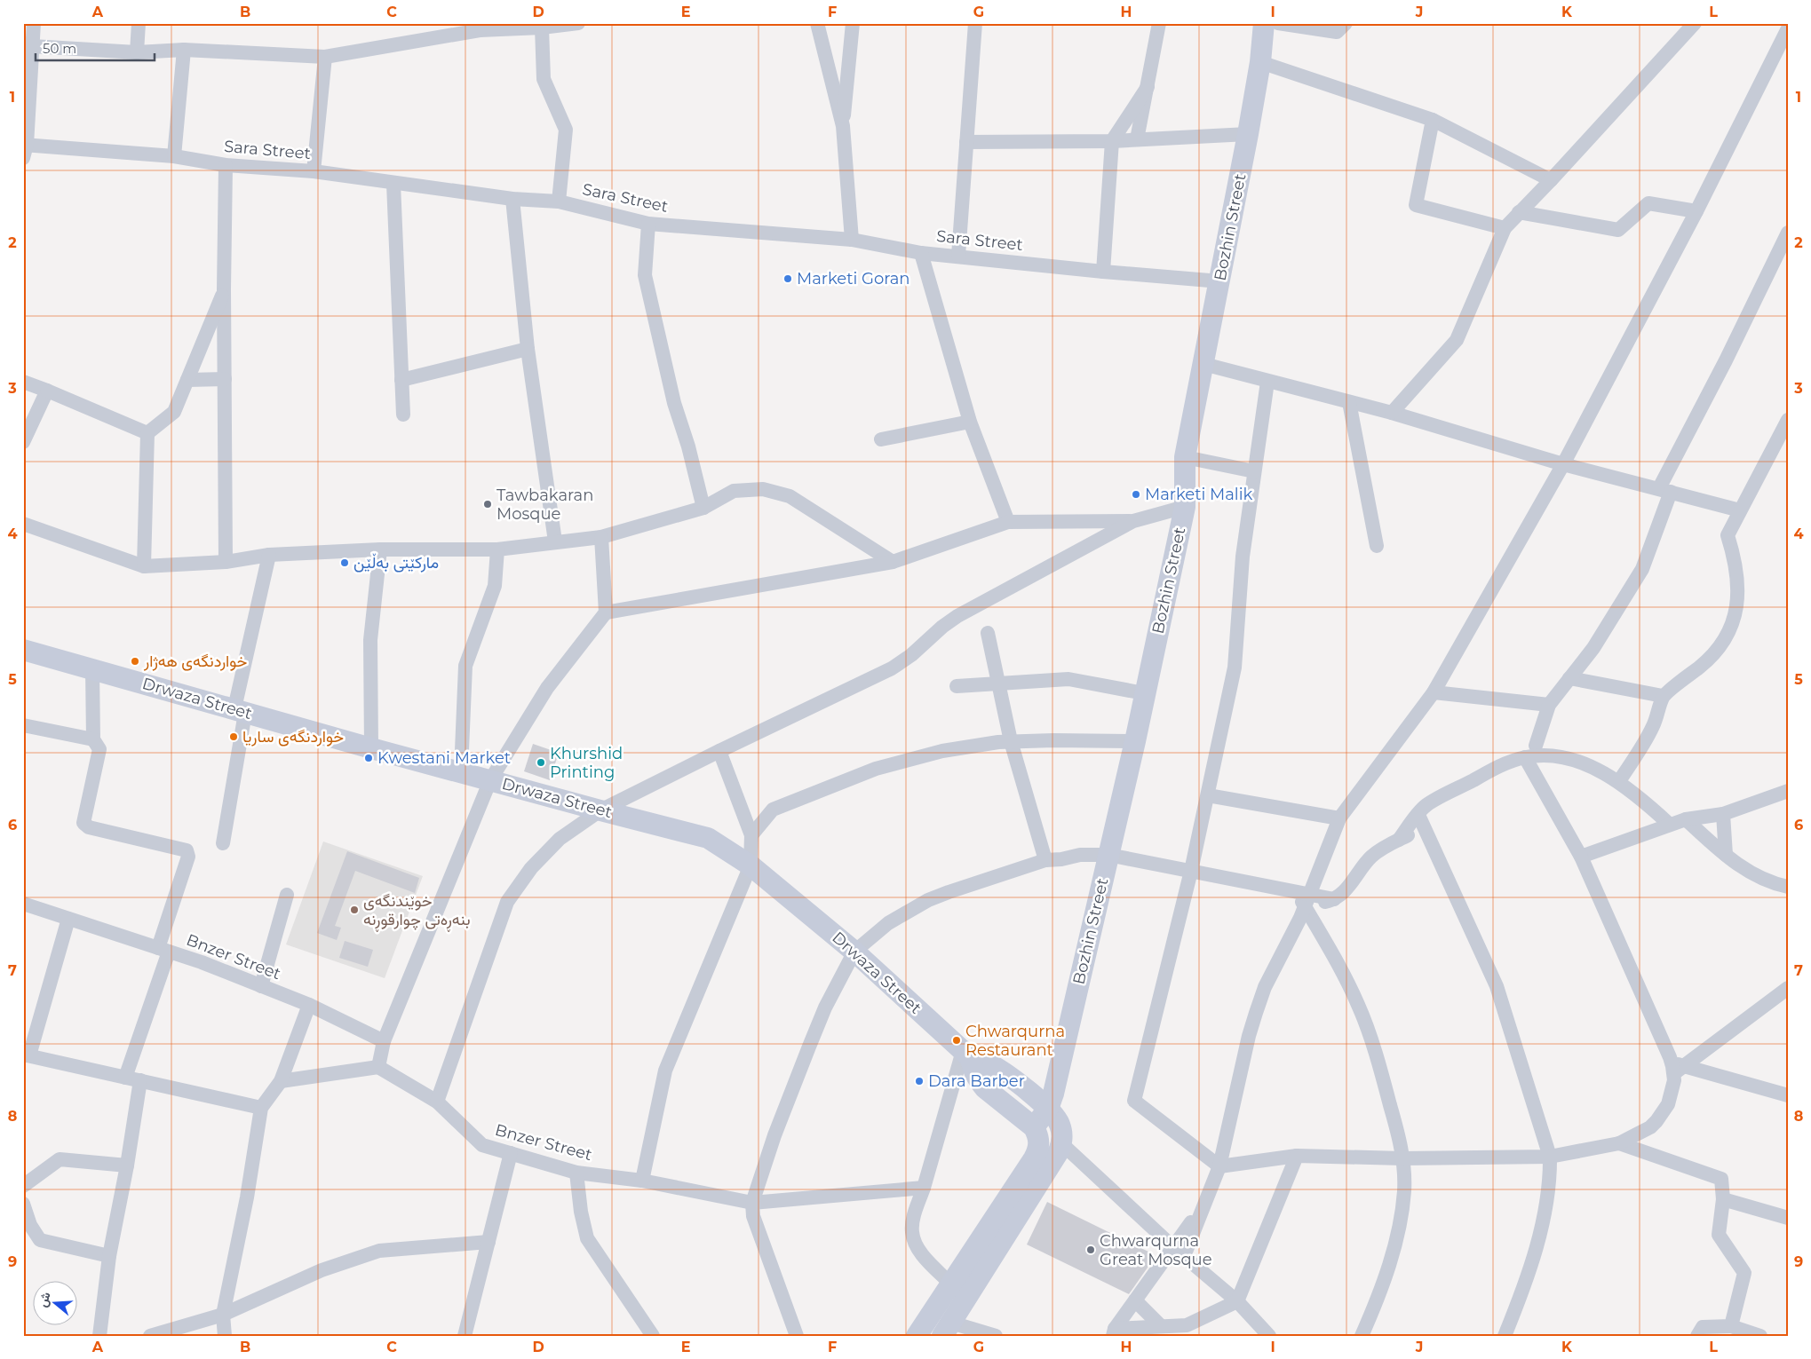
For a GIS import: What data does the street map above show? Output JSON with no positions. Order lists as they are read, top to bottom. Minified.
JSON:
{"streets":{"street":["Sara Street","Bozhin Street","Drwaza Street","Bnzer Street"]},"crossings":[["Sara Street","Bozhin Street"],["Bozhin Street","Drwaza Street"]],"places":["Marketi Goran","Marketi Malik","Tawbakaran Mosque","مارکێتی بەڵێن","خواردنگەی هەژار","خواردنگەی ساریا","Kwestani Market","Khurshid Printing","خوێندنگەی بنەڕەتی چوارقوڕنە","Chwarqurna Restaurant","Dara Barber","Chwarqurna Great Mosque"],"scale_bar":"50 m","north":"left","grid":{"columns":["A","B","C","D","E","F","G","H","I","J","K","L"],"rows":["1","2","3","4","5","6","7","8","9"]}}
